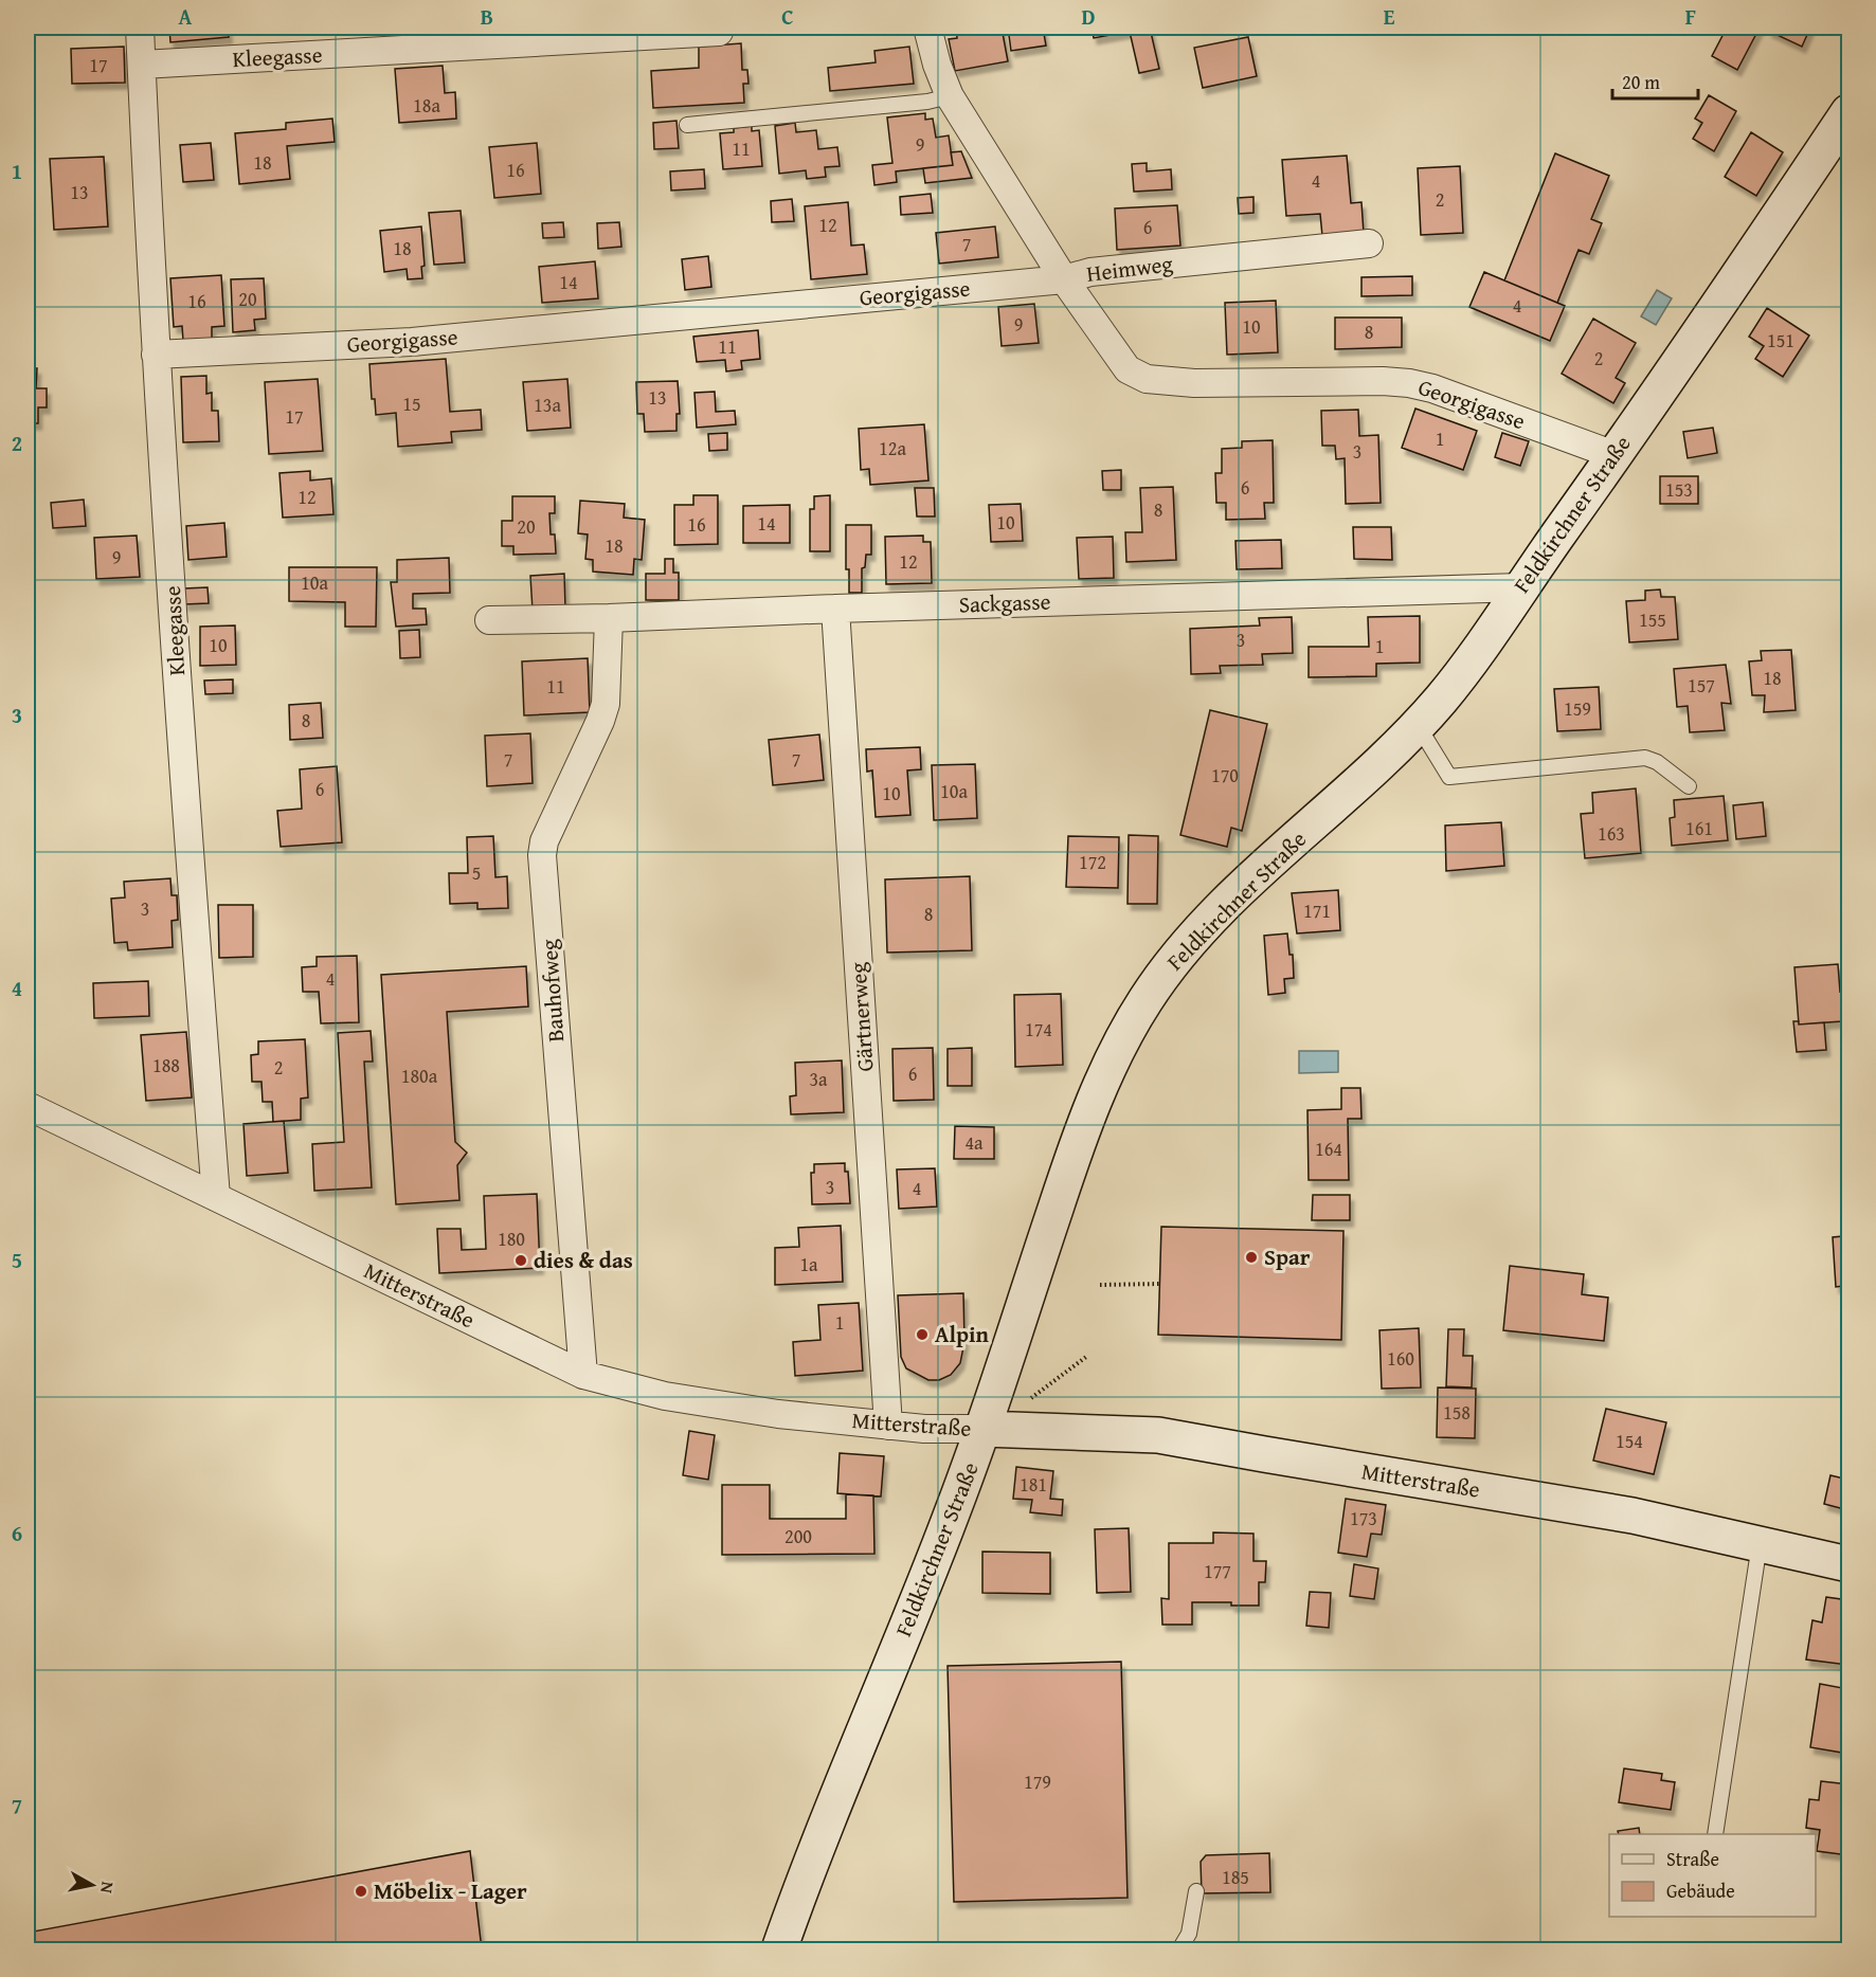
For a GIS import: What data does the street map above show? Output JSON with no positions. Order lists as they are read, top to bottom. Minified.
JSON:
{"streets":{"street":["Kleegasse","Heimweg","Georgigasse","Feldkirchner Straße","Sackgasse","Bauhofweg","Gärtnerweg","Mitterstraße"]},"crossings":[["Kleegasse","Georgigasse"],["Kleegasse","Mitterstraße"],["Heimweg","Georgigasse"],["Georgigasse","Feldkirchner Straße"],["Feldkirchner Straße","Sackgasse"],["Feldkirchner Straße","Mitterstraße"],["Sackgasse","Bauhofweg"],["Sackgasse","Gärtnerweg"],["Bauhofweg","Mitterstraße"],["Gärtnerweg","Mitterstraße"]],"places":["Spar","dies & das","Alpin","Möbelix - Lager"],"house_numbers":["17","18a","9","11","18","16","4","13","2","12","6","7","18","14","20","16","4","9","10","8","151","11","2","13","15","13a","17","1","12a","3","6","153","12","8","10","14","16","20","18","9","12","10a","155","3","10","1","18","157","11","159","8","7","7","170","6","10a","10","161","163","172","5","3","171","8","4","174","188","2","6","180a","3a","4a","164","3","4","180","1a","1","160","158","154","181","173","200","177","179","185"],"legend":["Straße","Gebäude"],"scale_bar":"20 m","north":"right","grid":{"columns":["A","B","C","D","E","F"],"rows":["1","2","3","4","5","6","7"]}}
